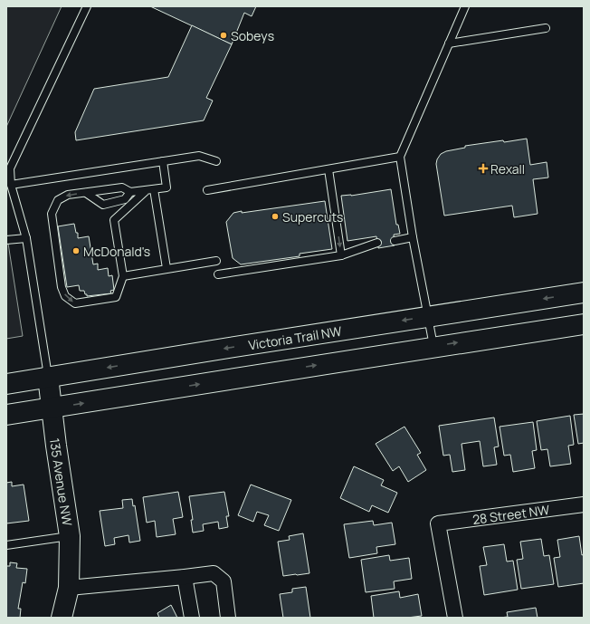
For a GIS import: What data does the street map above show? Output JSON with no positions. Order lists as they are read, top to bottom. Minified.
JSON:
{"streets":{"main road":["Victoria Trail NW","135 Avenue NW"],"street":["28 Street NW"]},"crossings":[["Victoria Trail NW","135 Avenue NW"]],"places":{"other":["Sobeys","Supercuts","McDonald's"],"health":["Rexall"]}}
